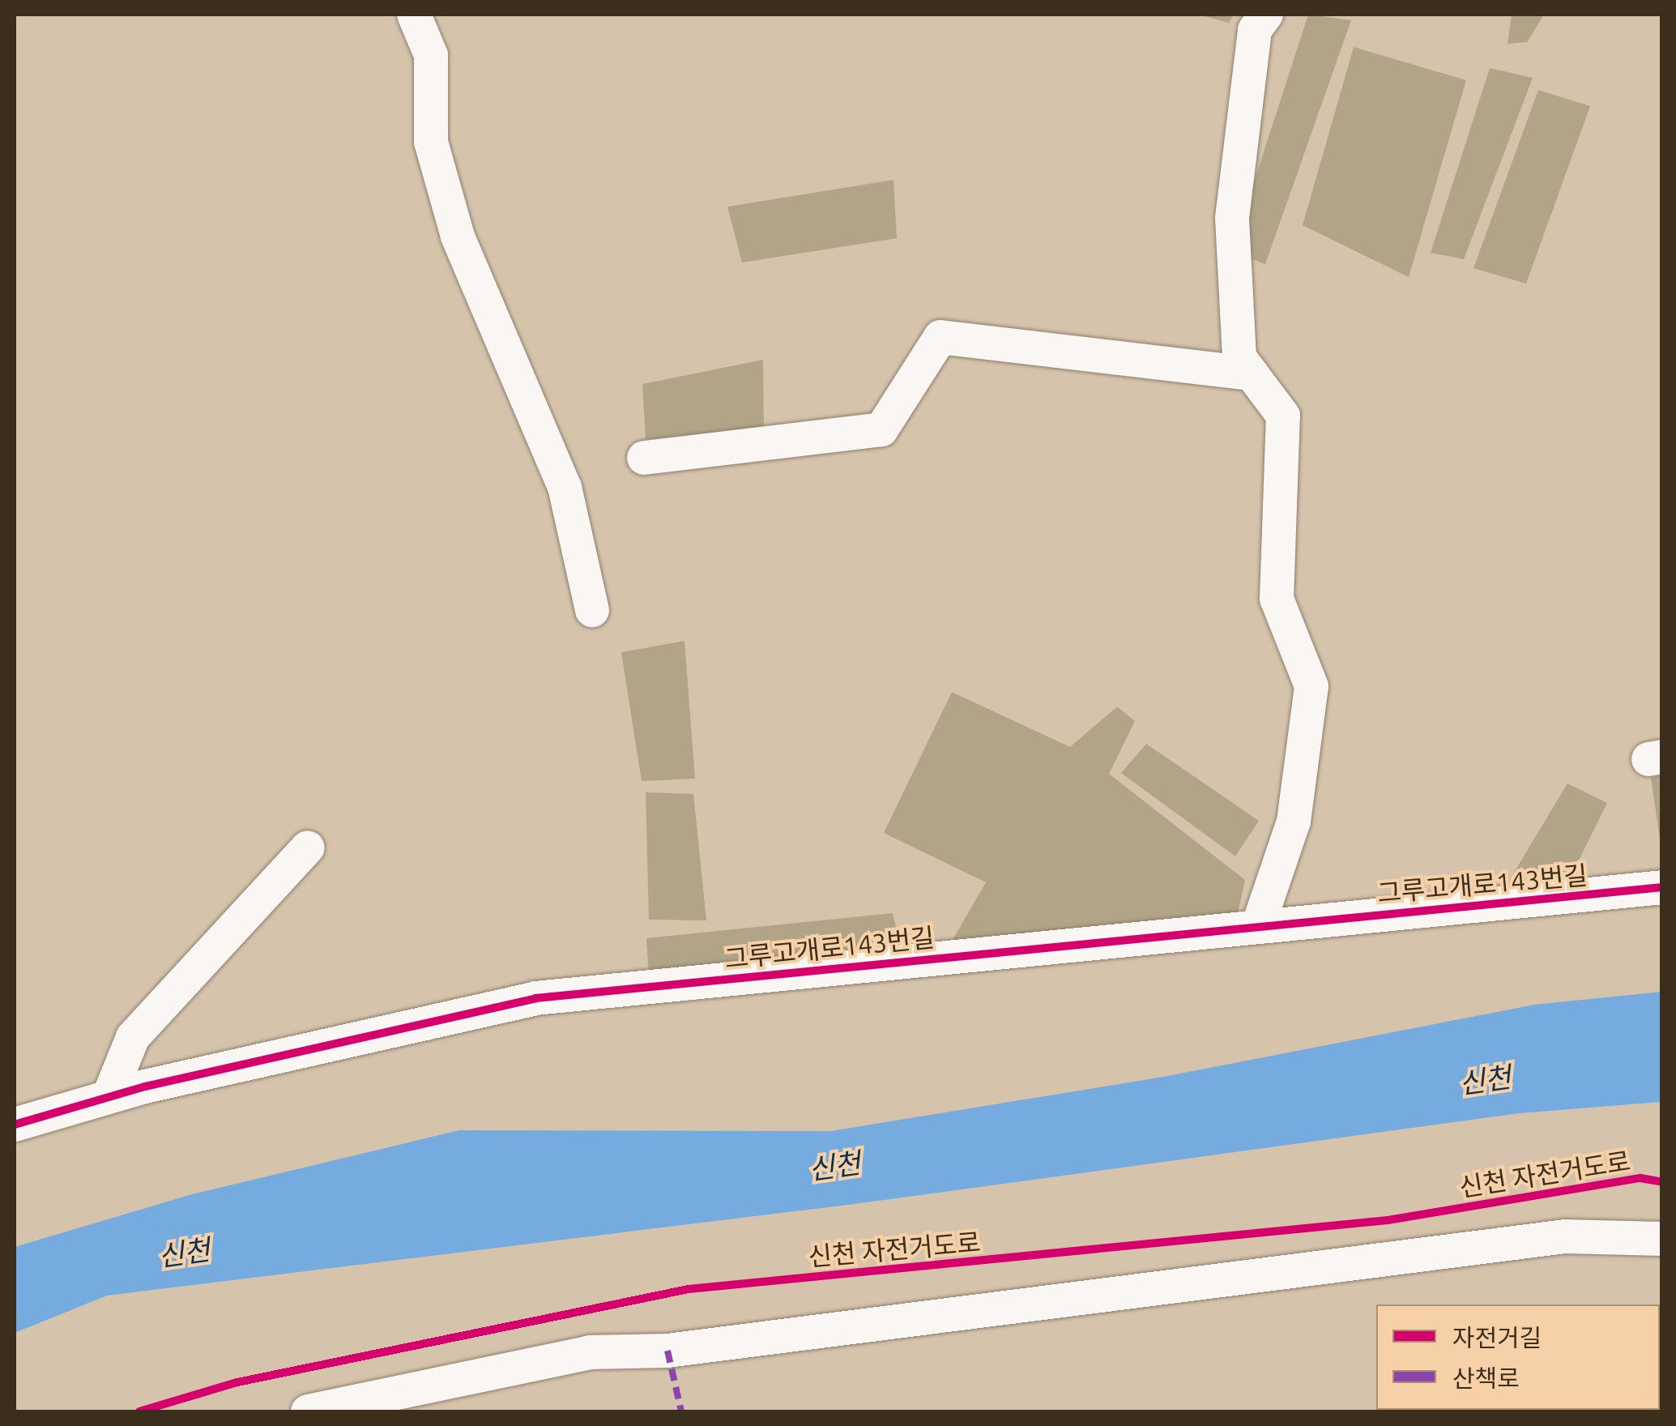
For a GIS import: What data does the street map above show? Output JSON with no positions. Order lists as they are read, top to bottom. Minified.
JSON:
{"streets":{"street":["그루고개로143번길"],"cycle path":["신천 자전거도로"]},"water":["신천"],"legend":["자전거길","산책로"]}
